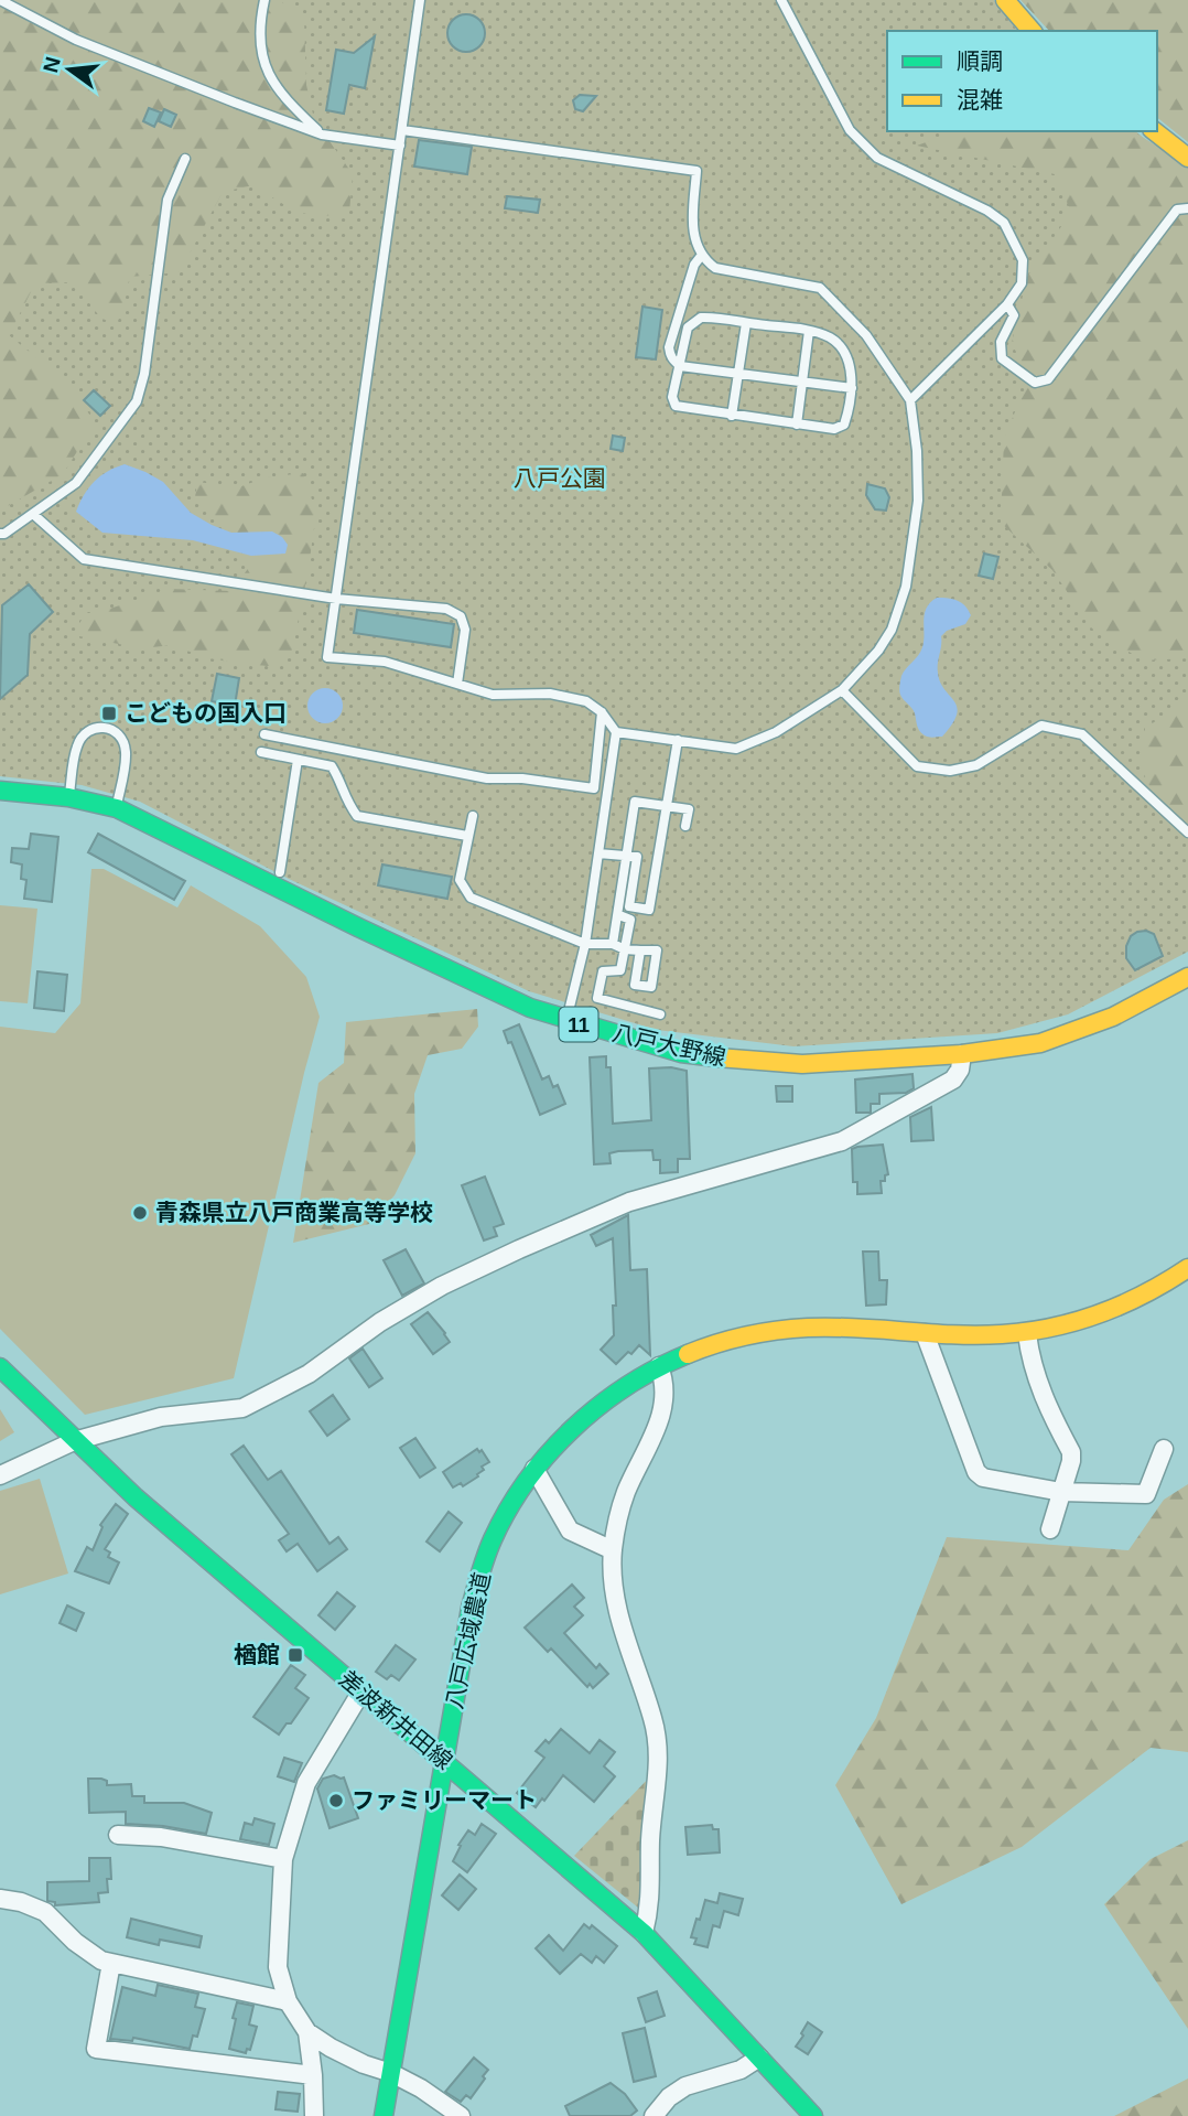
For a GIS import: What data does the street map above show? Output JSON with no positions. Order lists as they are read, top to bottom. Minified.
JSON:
{"streets":{"main road":["11","八戸大野線","八戸広域農道","差波新井田線"]},"crossings":[["八戸広域農道","差波新井田線"]],"parks":["八戸公園"],"places":{"transit":["こどもの国入口","楢館"],"other":["青森県立八戸商業高等学校","ファミリーマート"]},"legend":["順調","混雑"],"north":"left"}
